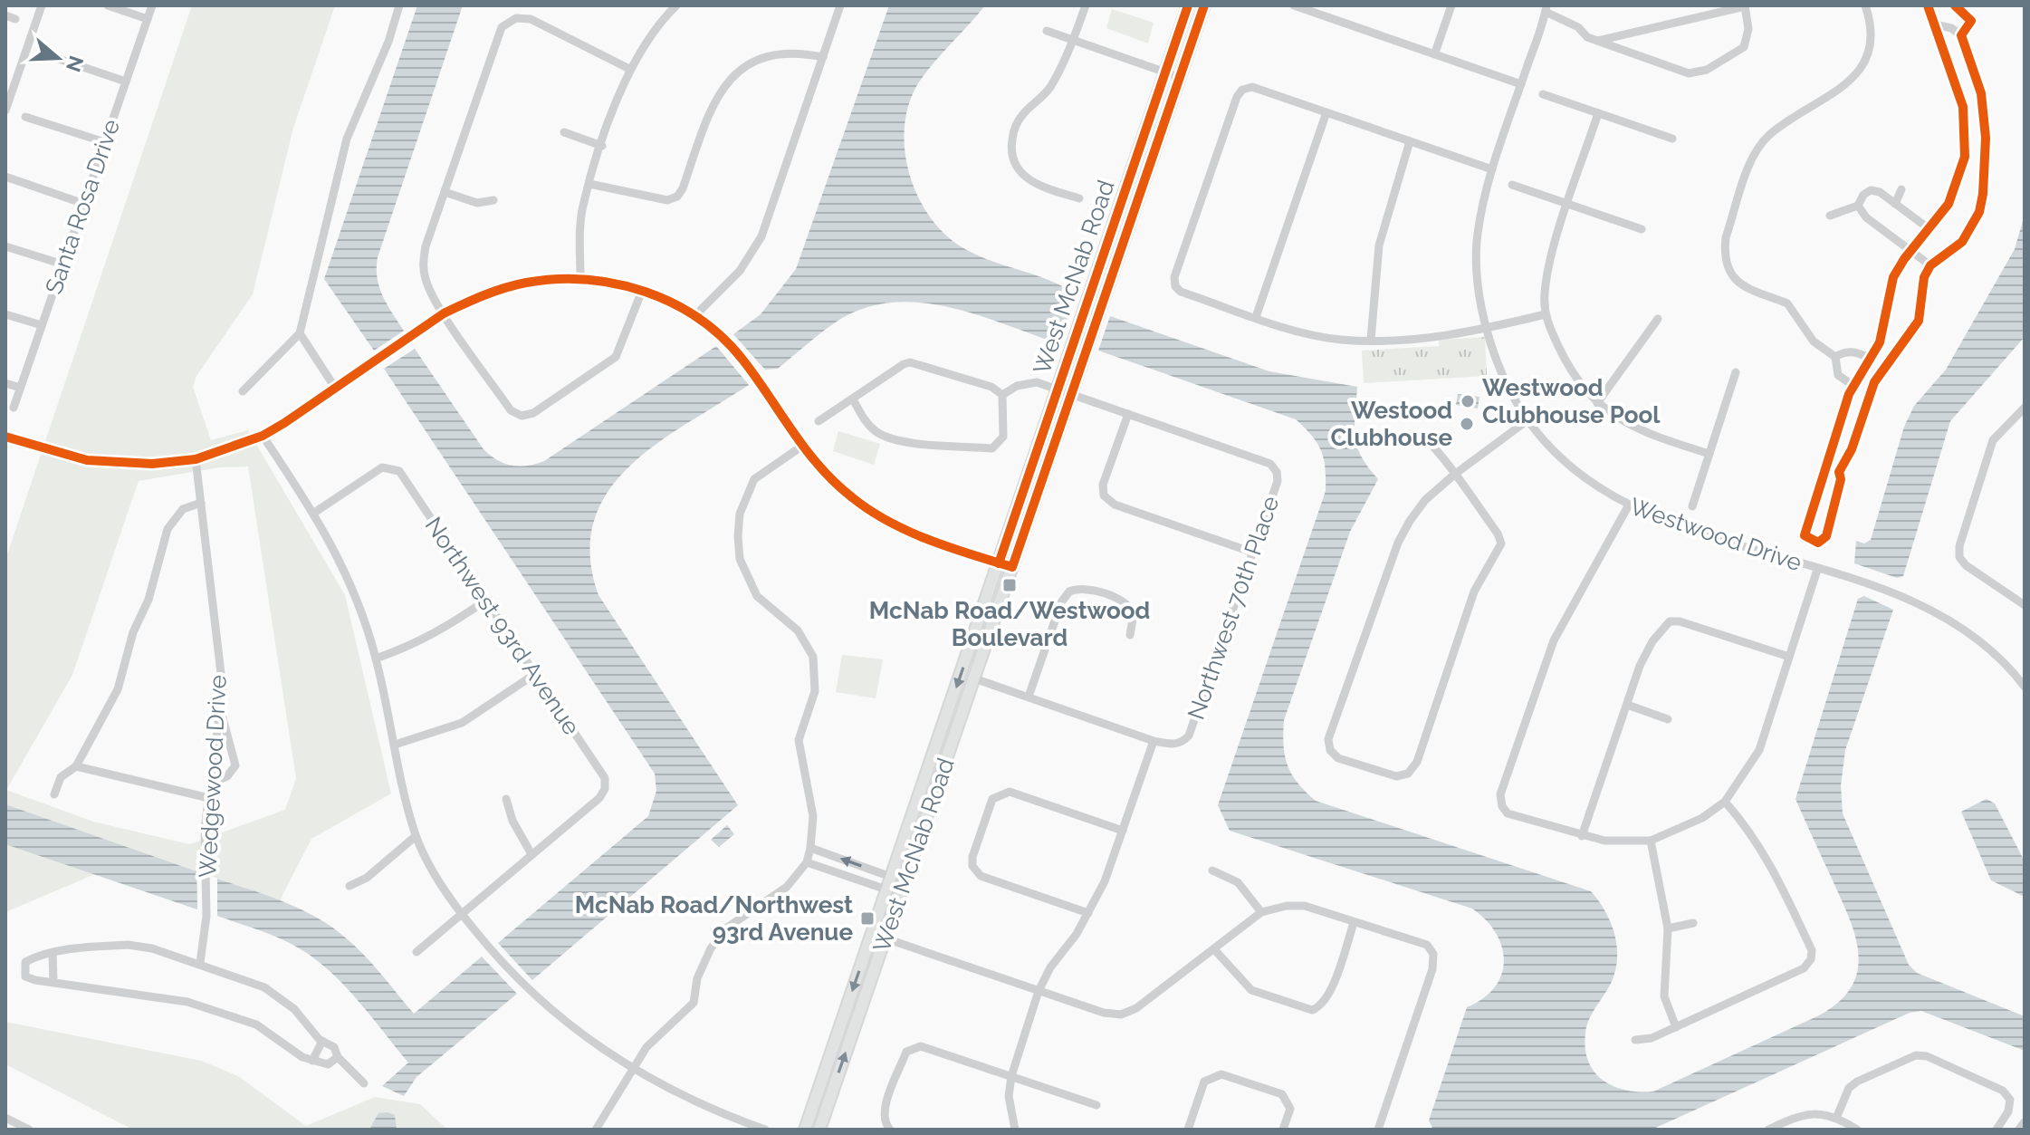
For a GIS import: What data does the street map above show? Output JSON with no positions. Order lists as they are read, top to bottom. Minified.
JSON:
{"streets":{"main road":["West McNab Road"],"street":["Santa Rosa Drive","Westwood Drive","Northwest 70th Place","Northwest 93rd Avenue","Wedgewood Drive"]},"places":{"other":["Westwood Clubhouse Pool","Westood Clubhouse"],"transit":["McNab Road/Westwood Boulevard","McNab Road/Northwest 93rd Avenue"]},"north":"right"}
